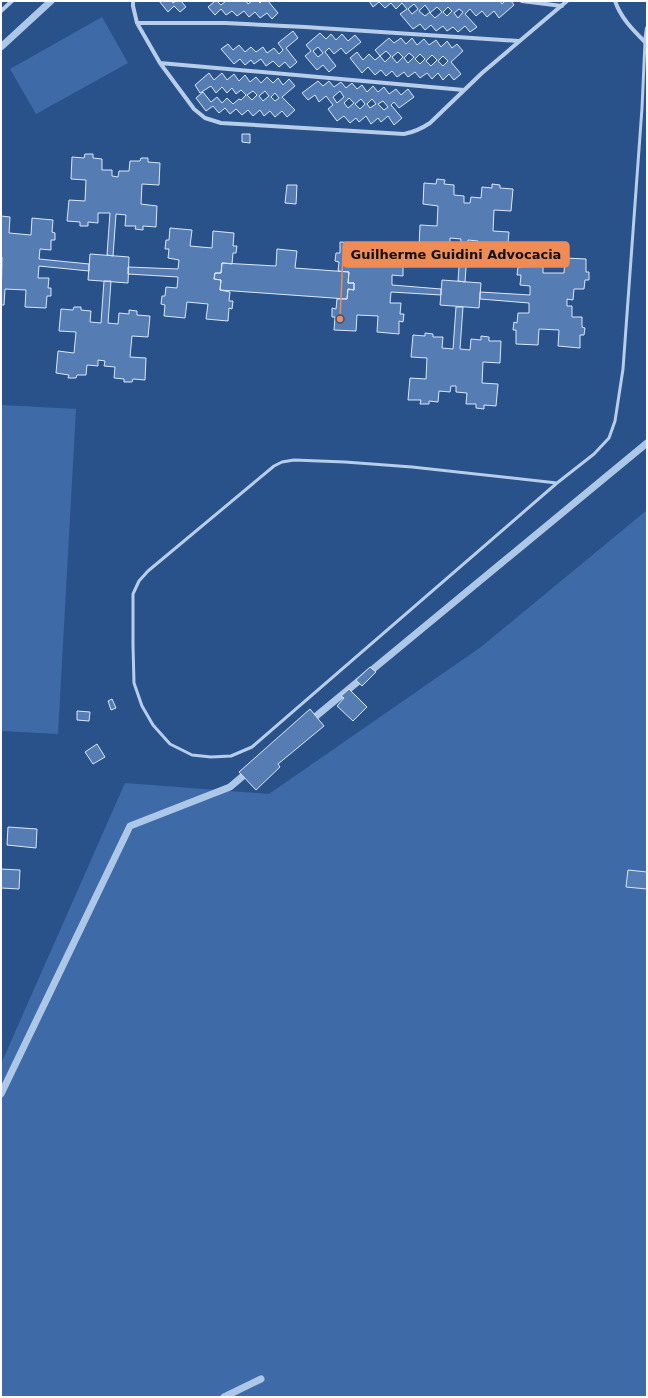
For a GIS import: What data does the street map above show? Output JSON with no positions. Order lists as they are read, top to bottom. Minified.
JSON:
{"places":["Guilherme Guidini Advocacia"]}
